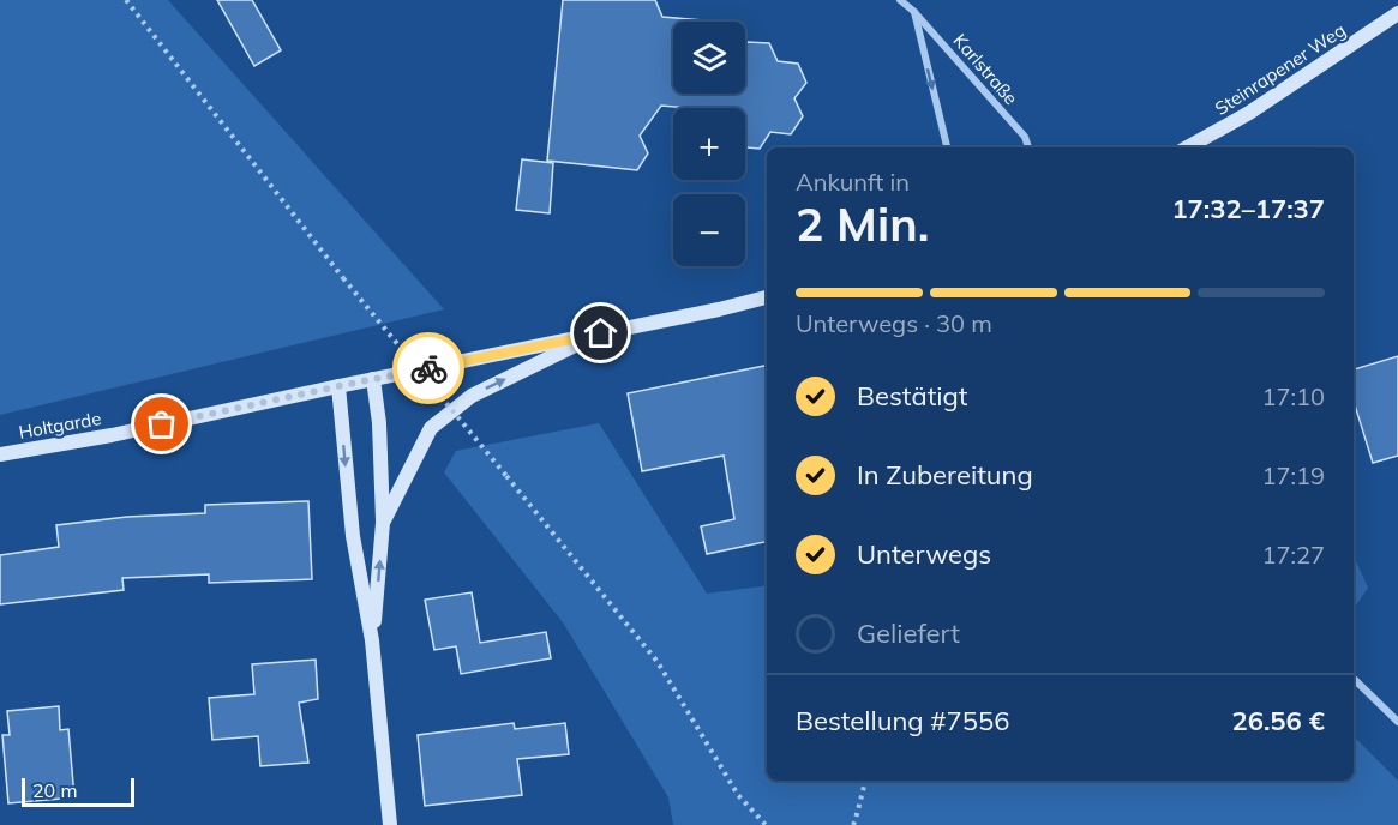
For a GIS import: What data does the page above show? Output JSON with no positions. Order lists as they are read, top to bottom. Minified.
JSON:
{"streets":{"street":["Karlstraße","Steinrapener Weg","Holtgarde"]},"one_way":["Karlstraße"],"scale_bar":"20 m","page":{"map_buttons":["+","−"],"heading":["2 Min.","Ankunft in","17:32–17:37"],"panel":["Bestellung #7556","26.56 €"],"bar":"Unterwegs · 30 m","list":[["Bestätigt","17:10"],["In Zubereitung","17:19"],["Unterwegs","17:27"],"Geliefert"],"scale":"20 m"}}
